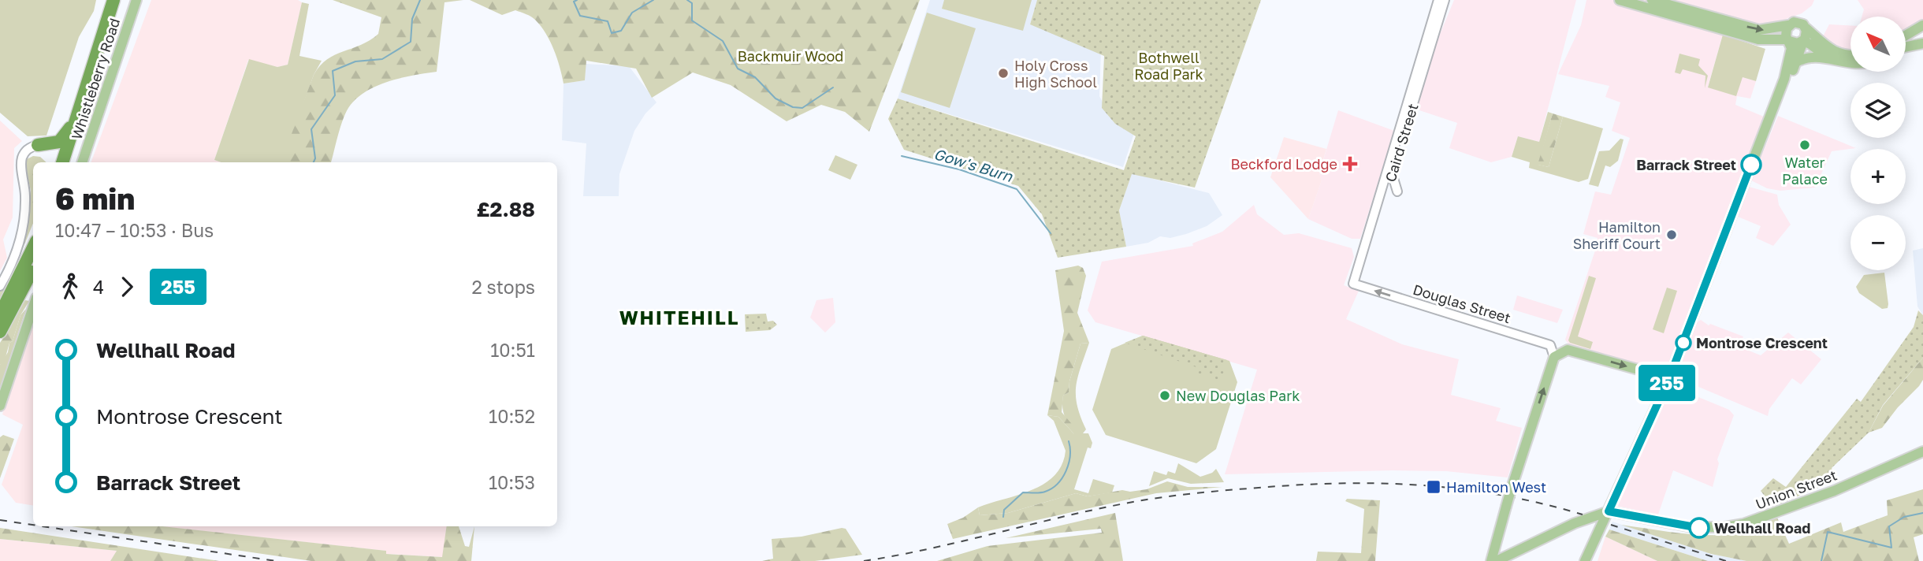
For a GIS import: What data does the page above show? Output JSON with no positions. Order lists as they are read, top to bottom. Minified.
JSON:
{"streets":{"main road":["Whistleberry Road","Union Street"],"street":["Caird Street","Douglas Street"]},"crossings":[["Caird Street","Douglas Street"]],"one_way":["Douglas Street"],"districts":["WHITEHILL"],"water":["Gow's Burn"],"parks":["Backmuir Wood","Bothwell Road Park"],"places":{"other":["Holy Cross High School","Water Palace","Barrack Street","Hamilton Sheriff Court","Montrose Crescent","New Douglas Park","Wellhall Road"],"health":["Beckford Lodge"],"transit":["Hamilton West"]},"lines":["bus line 255"],"north":"top left","page":{"on_map":"255","map_buttons":["+","−"],"heading":["6 min","10:47 – 10:53 · Bus","£2.88"],"legs":["4","255","2 stops"],"list":[{"name":"Wellhall Road","value":"10:51"},{"name":"Montrose Crescent","value":"10:52"},{"name":"Barrack Street","value":"10:53"}]}}
